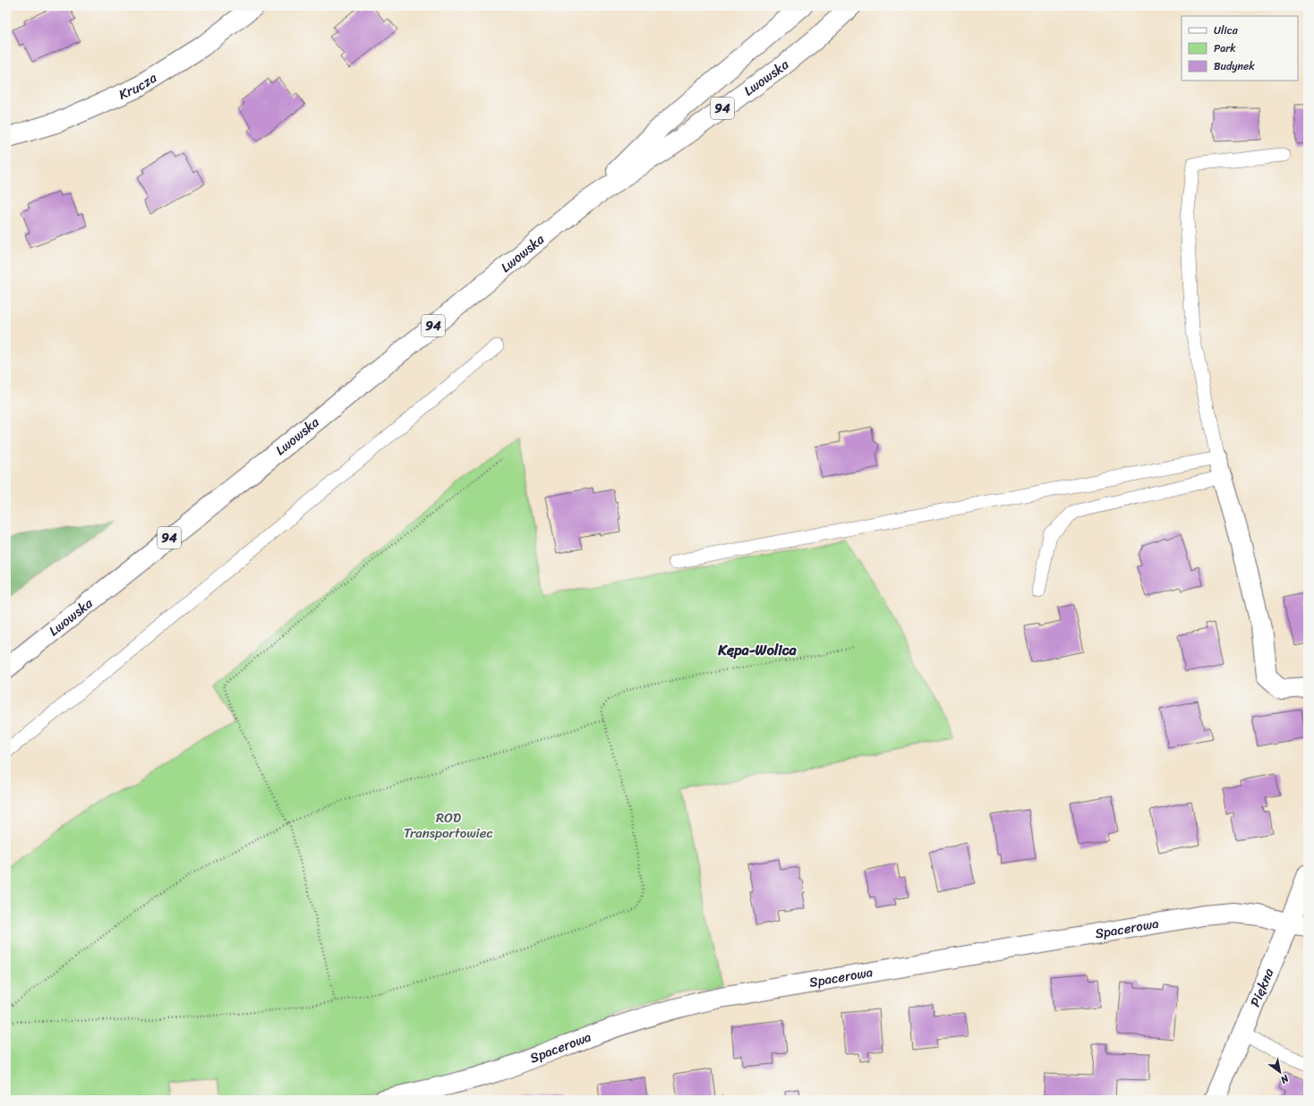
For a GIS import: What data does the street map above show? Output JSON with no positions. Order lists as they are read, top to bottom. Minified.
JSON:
{"streets":{"street":["Lwowska","Krucza","94","Spacerowa","Piękna"]},"crossings":[["Spacerowa","Piękna"]],"districts":["Kępa-Wolica"],"parks":["ROD Transportowiec"],"legend":["Ulica","Park","Budynek"],"north":"bottom right"}
